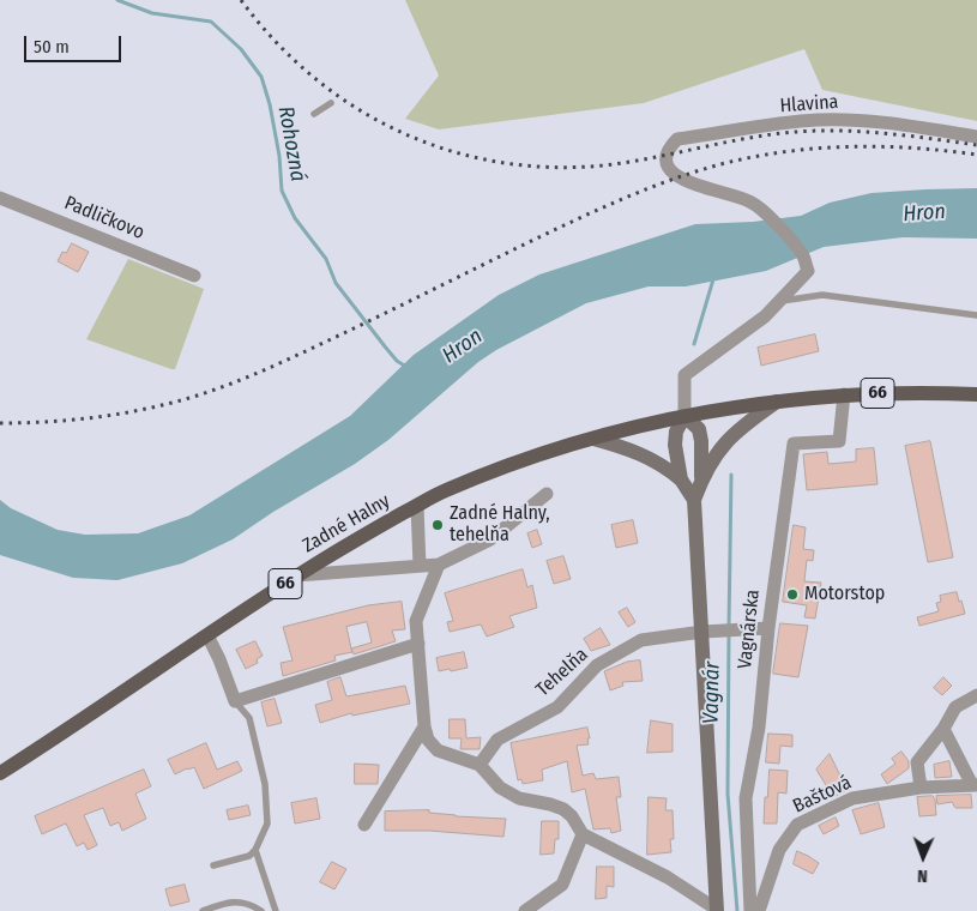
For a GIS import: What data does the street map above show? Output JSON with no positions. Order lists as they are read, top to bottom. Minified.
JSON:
{"streets":{"main road":["66","Zadné Halny"],"street":["Hlavina","Padličkovo","Vagnárska","Tehelňa","Baštová"]},"crossings":[["66","Zadné Halny"],["66","Vagnárska"],["Vagnárska","Tehelňa"]],"water":["Rohozná","Hron","Vagnár"],"places":["Zadné Halny, tehelňa","Motorstop"],"scale_bar":"50 m","north":"bottom"}
